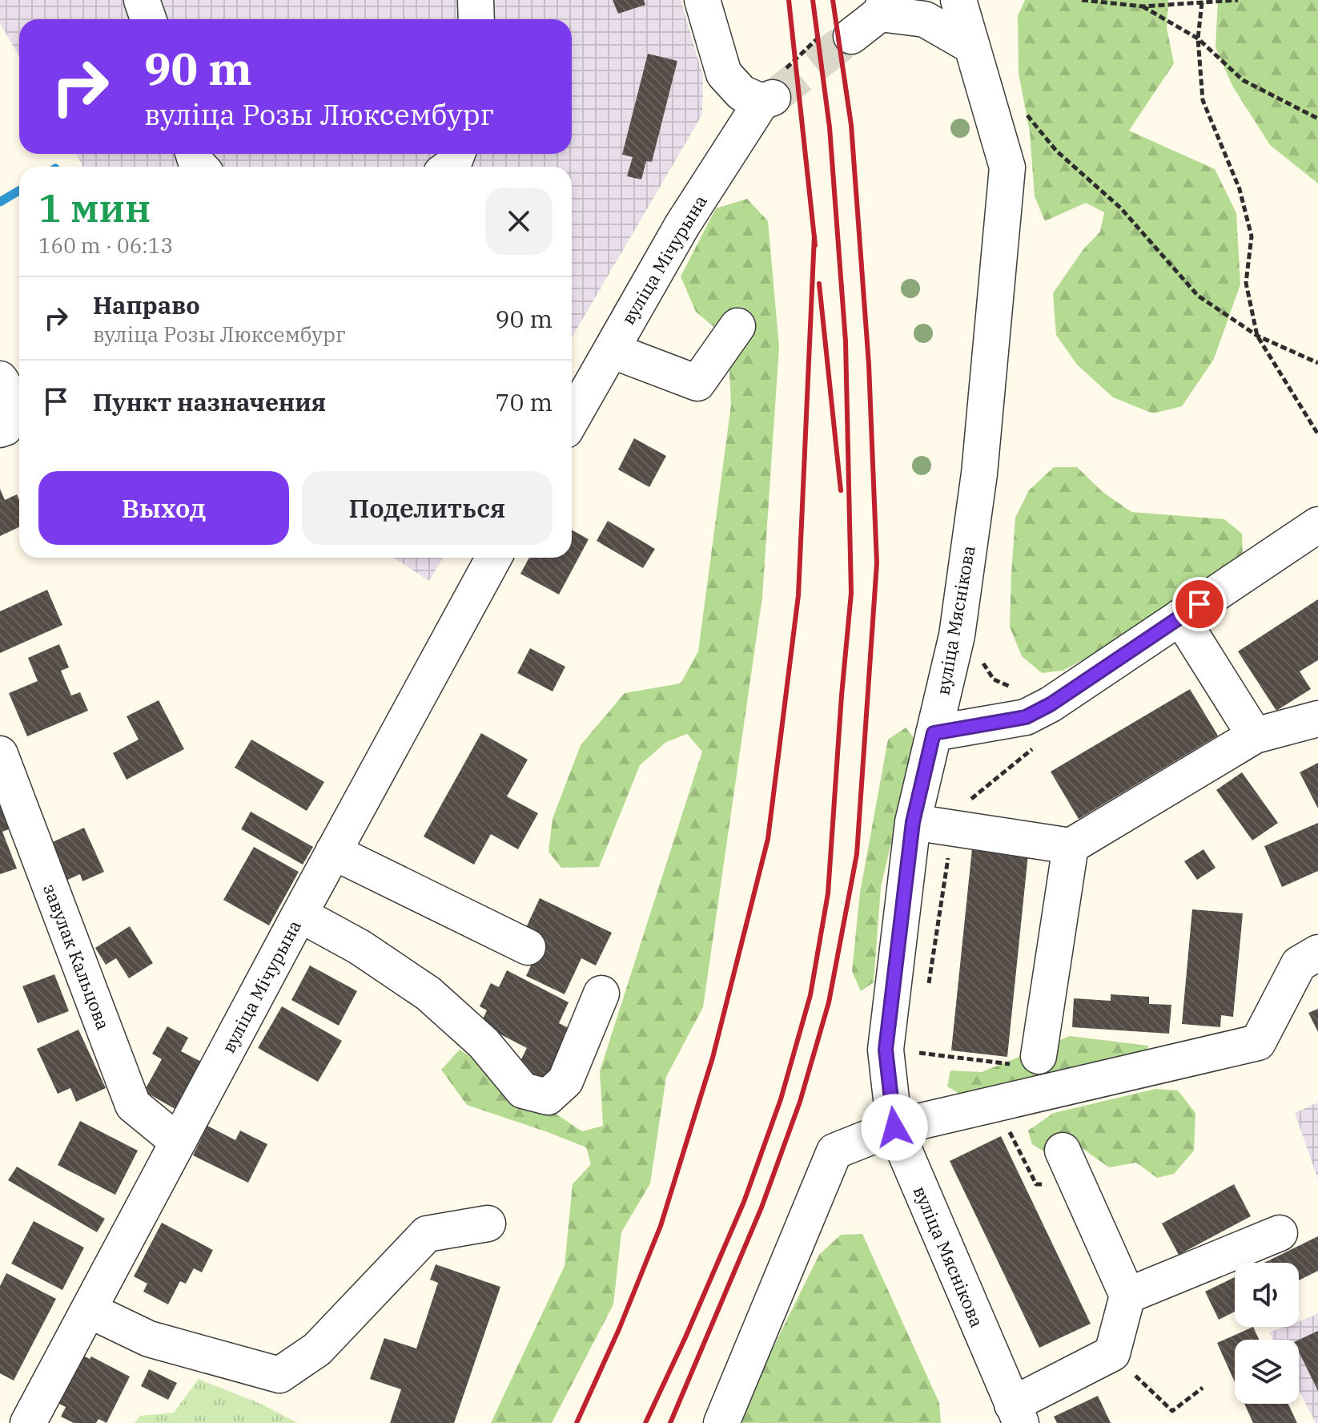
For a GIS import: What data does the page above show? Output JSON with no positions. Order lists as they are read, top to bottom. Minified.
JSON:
{"streets":{"street":["вуліца Мічурына","вуліца Мяснікова","завулак Кальцова"]},"crossings":[["вуліца Мічурына","завулак Кальцова"]],"page":{"turn":["90 m","вуліца Розы Люксембург"],"heading":["1 мин","160 m · 06:13"],"list":[{"name":"Направо","note":"вуліца Розы Люксембург","value":"90 m"},{"name":"Пункт назначения","value":"70 m"}],"buttons":["Выход","Поделиться"]}}
